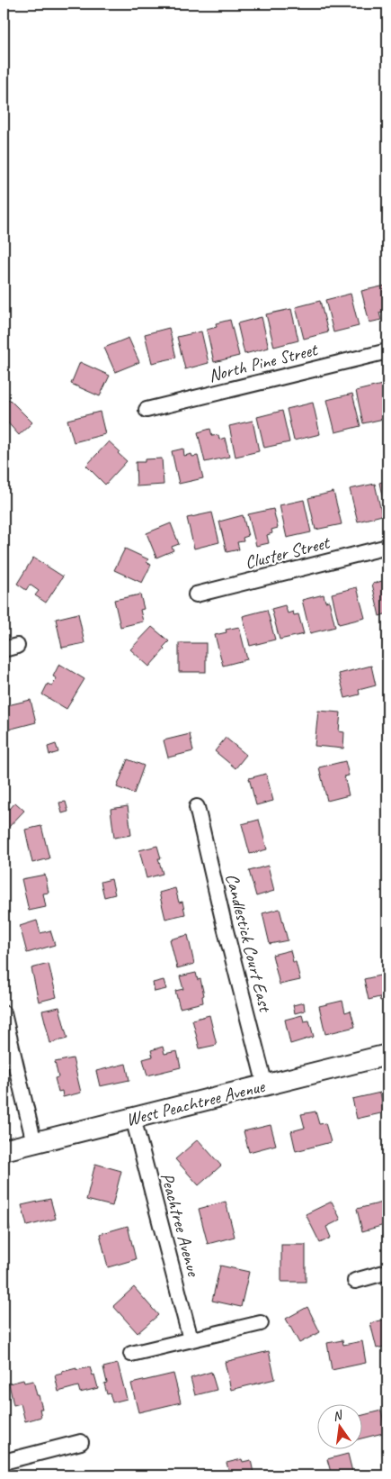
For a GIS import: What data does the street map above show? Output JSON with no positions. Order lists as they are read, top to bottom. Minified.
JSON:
{"streets":{"street":["North Pine Street","Cluster Street","Candlestick Court East","West Peachtree Avenue","Peachtree Avenue"]},"crossings":[["Candlestick Court East","West Peachtree Avenue"],["West Peachtree Avenue","Peachtree Avenue"]],"north":"top"}
